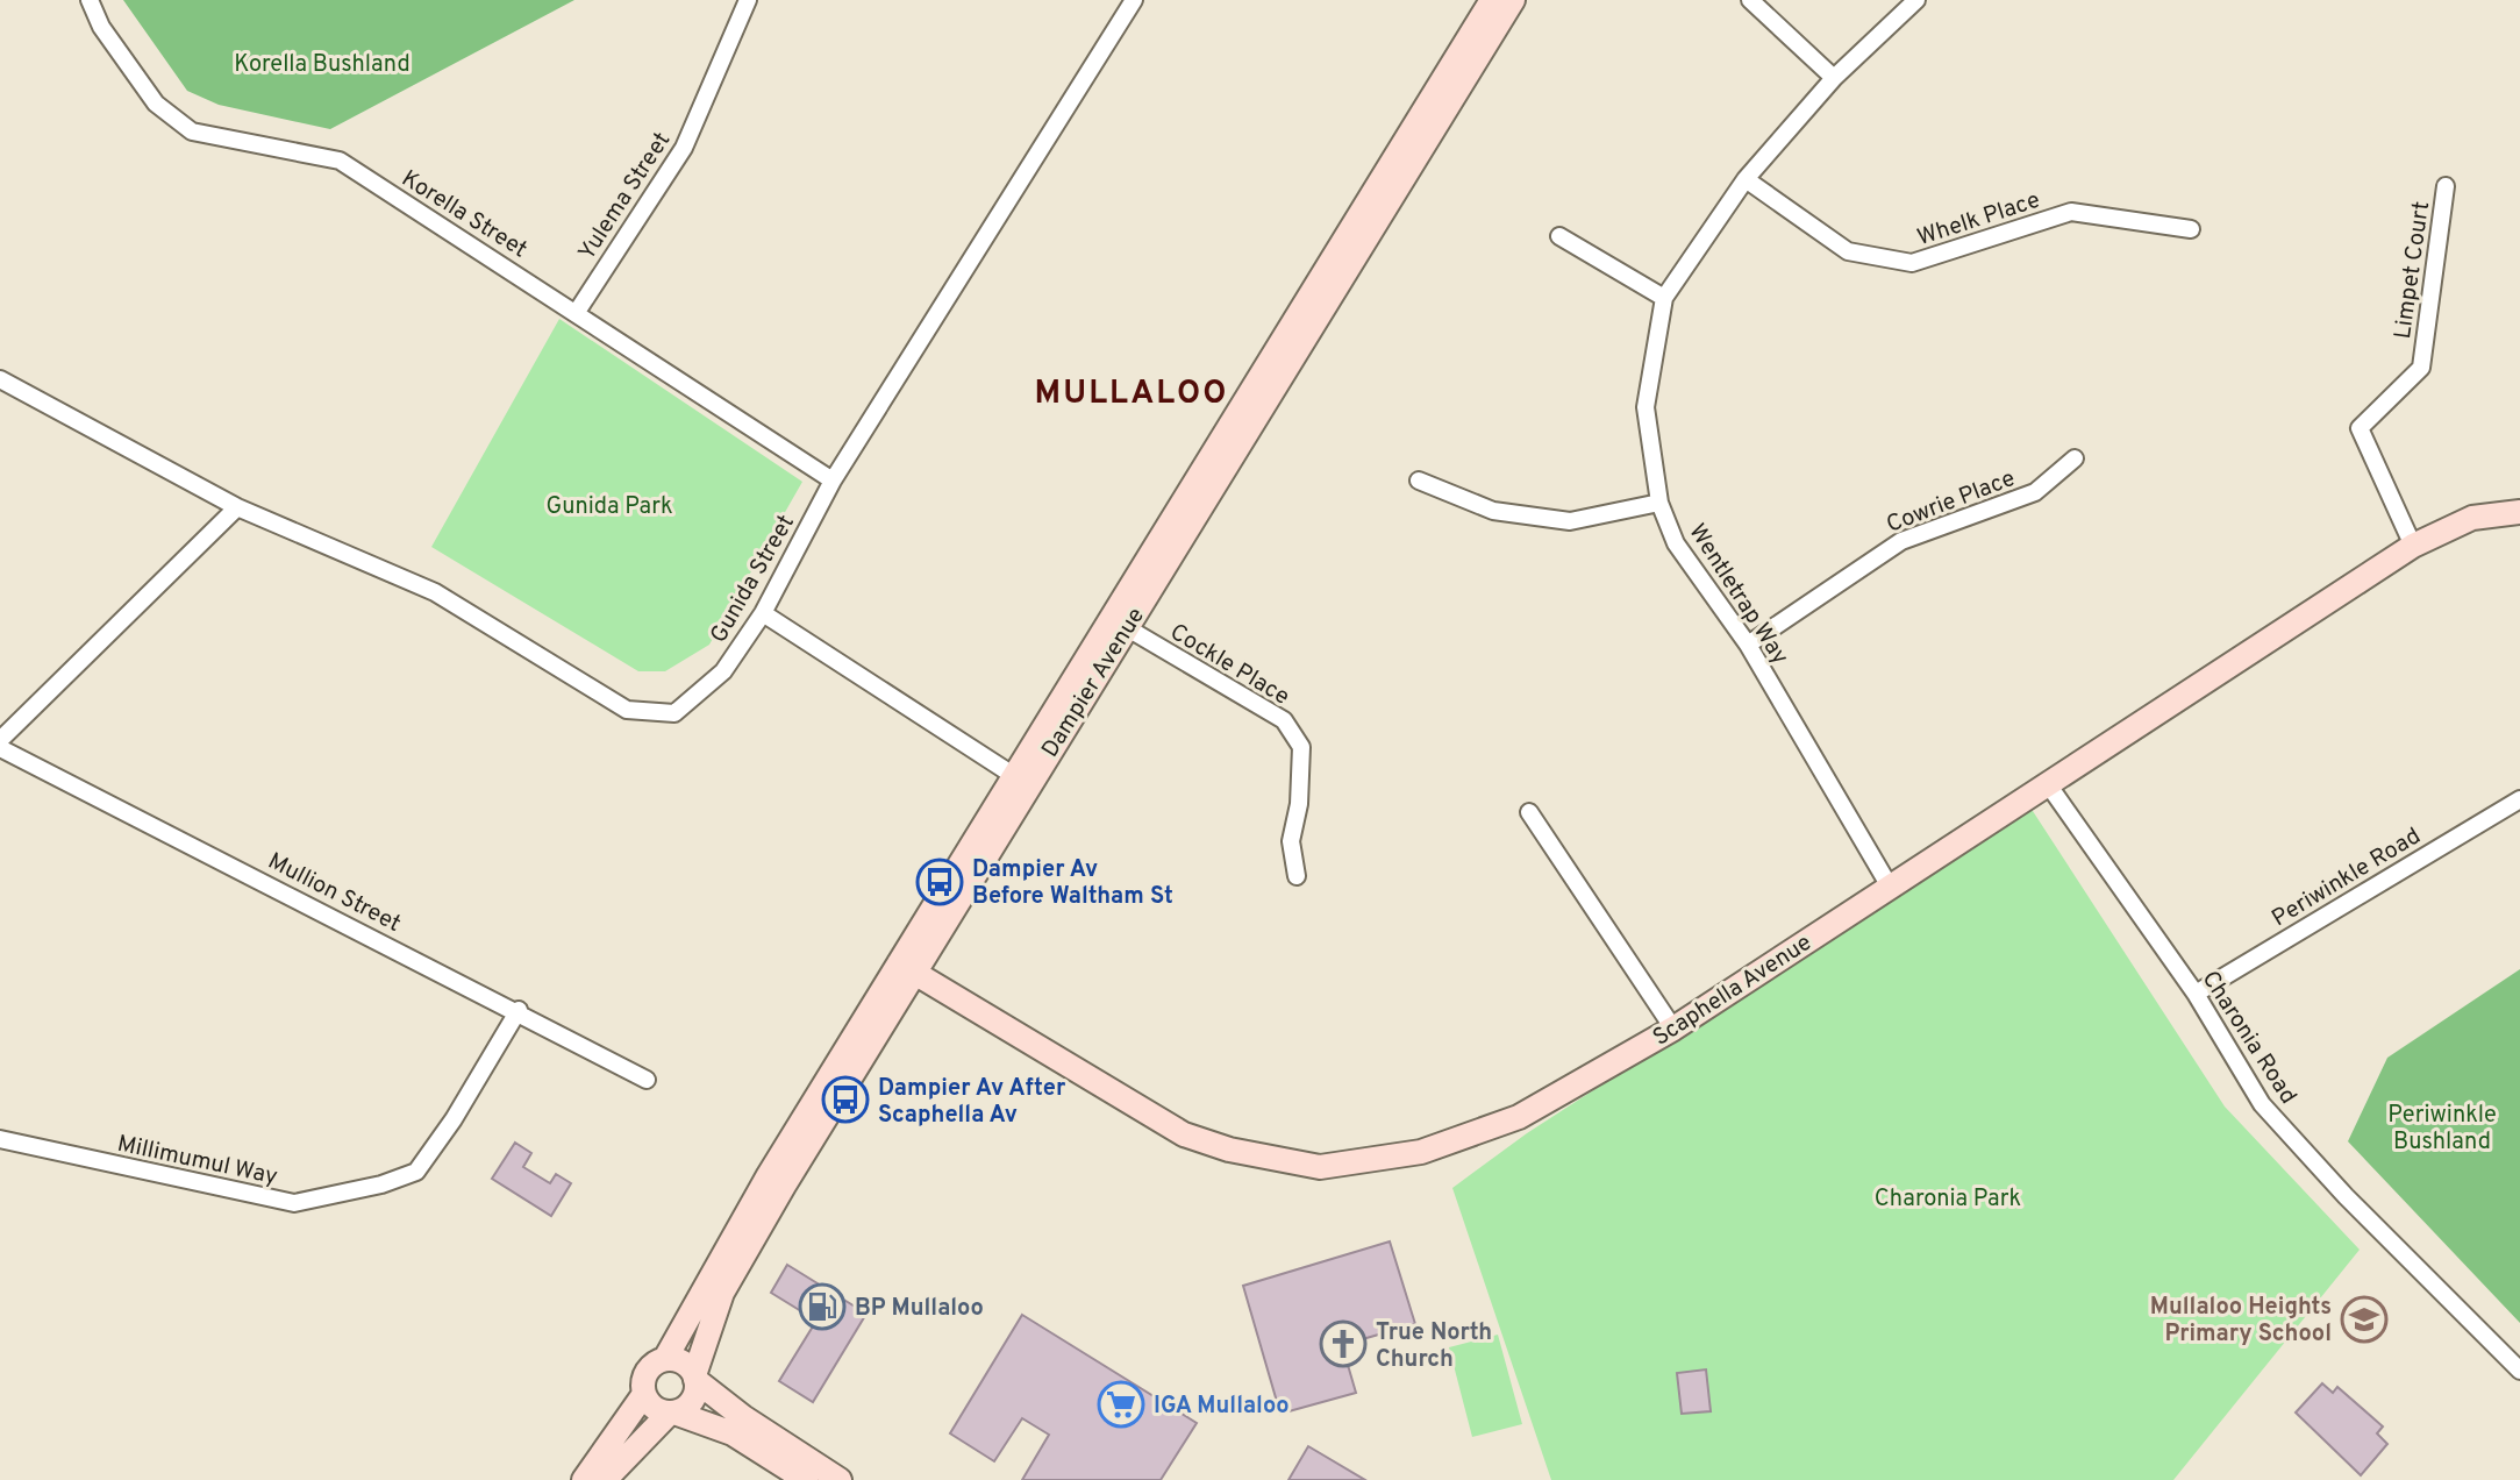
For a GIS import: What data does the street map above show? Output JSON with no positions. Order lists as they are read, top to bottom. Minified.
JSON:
{"streets":{"main road":["Dampier Avenue","Scaphella Avenue"],"street":["Yulema Street","Korella Street","Whelk Place","Limpet Court","Cowrie Place","Gunida Street","Wentletrap Way","Cockle Place","Periwinkle Road","Mullion Street","Charonia Road","Millimumul Way"]},"crossings":[["Yulema Street","Korella Street"],["Korella Street","Gunida Street"],["Whelk Place","Wentletrap Way"],["Limpet Court","Scaphella Avenue"],["Cowrie Place","Wentletrap Way"],["Wentletrap Way","Scaphella Avenue"],["Cockle Place","Dampier Avenue"],["Dampier Avenue","Scaphella Avenue"],["Periwinkle Road","Charonia Road"],["Mullion Street","Millimumul Way"],["Scaphella Avenue","Charonia Road"]],"districts":["MULLALOO"],"parks":["Korella Bushland","Gunida Park","Periwinkle Bushland","Charonia Park"],"places":{"bus stop":["Dampier Av Before Waltham St","Dampier Av After Scaphella Av"],"fuel station":["BP Mullaloo"],"school or university":["Mullaloo Heights Primary School"],"church":["True North Church"],"supermarket":["IGA Mullaloo"]}}
